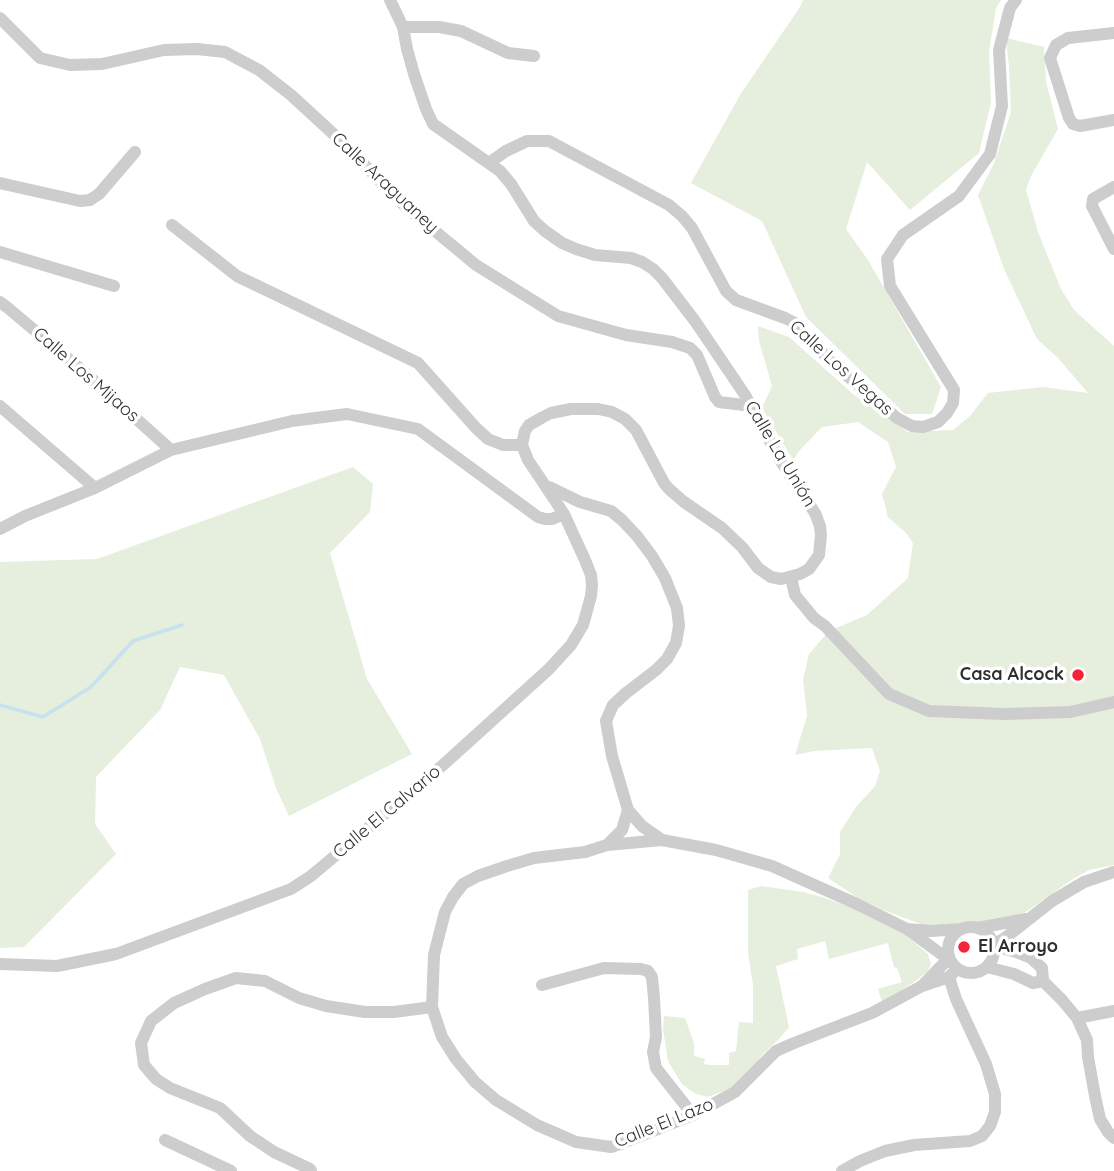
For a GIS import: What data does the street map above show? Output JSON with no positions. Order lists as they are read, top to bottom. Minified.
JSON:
{"streets":{"street":["Calle Araguaney","Calle Los Vegas","Calle Los Mijaos","Calle La Unión","Calle El Calvario","Calle El Lazo"]},"crossings":[["Calle Araguaney","Calle La Unión"],["Calle Los Vegas","Calle La Unión"]],"places":["Casa Alcock","El Arroyo"]}
